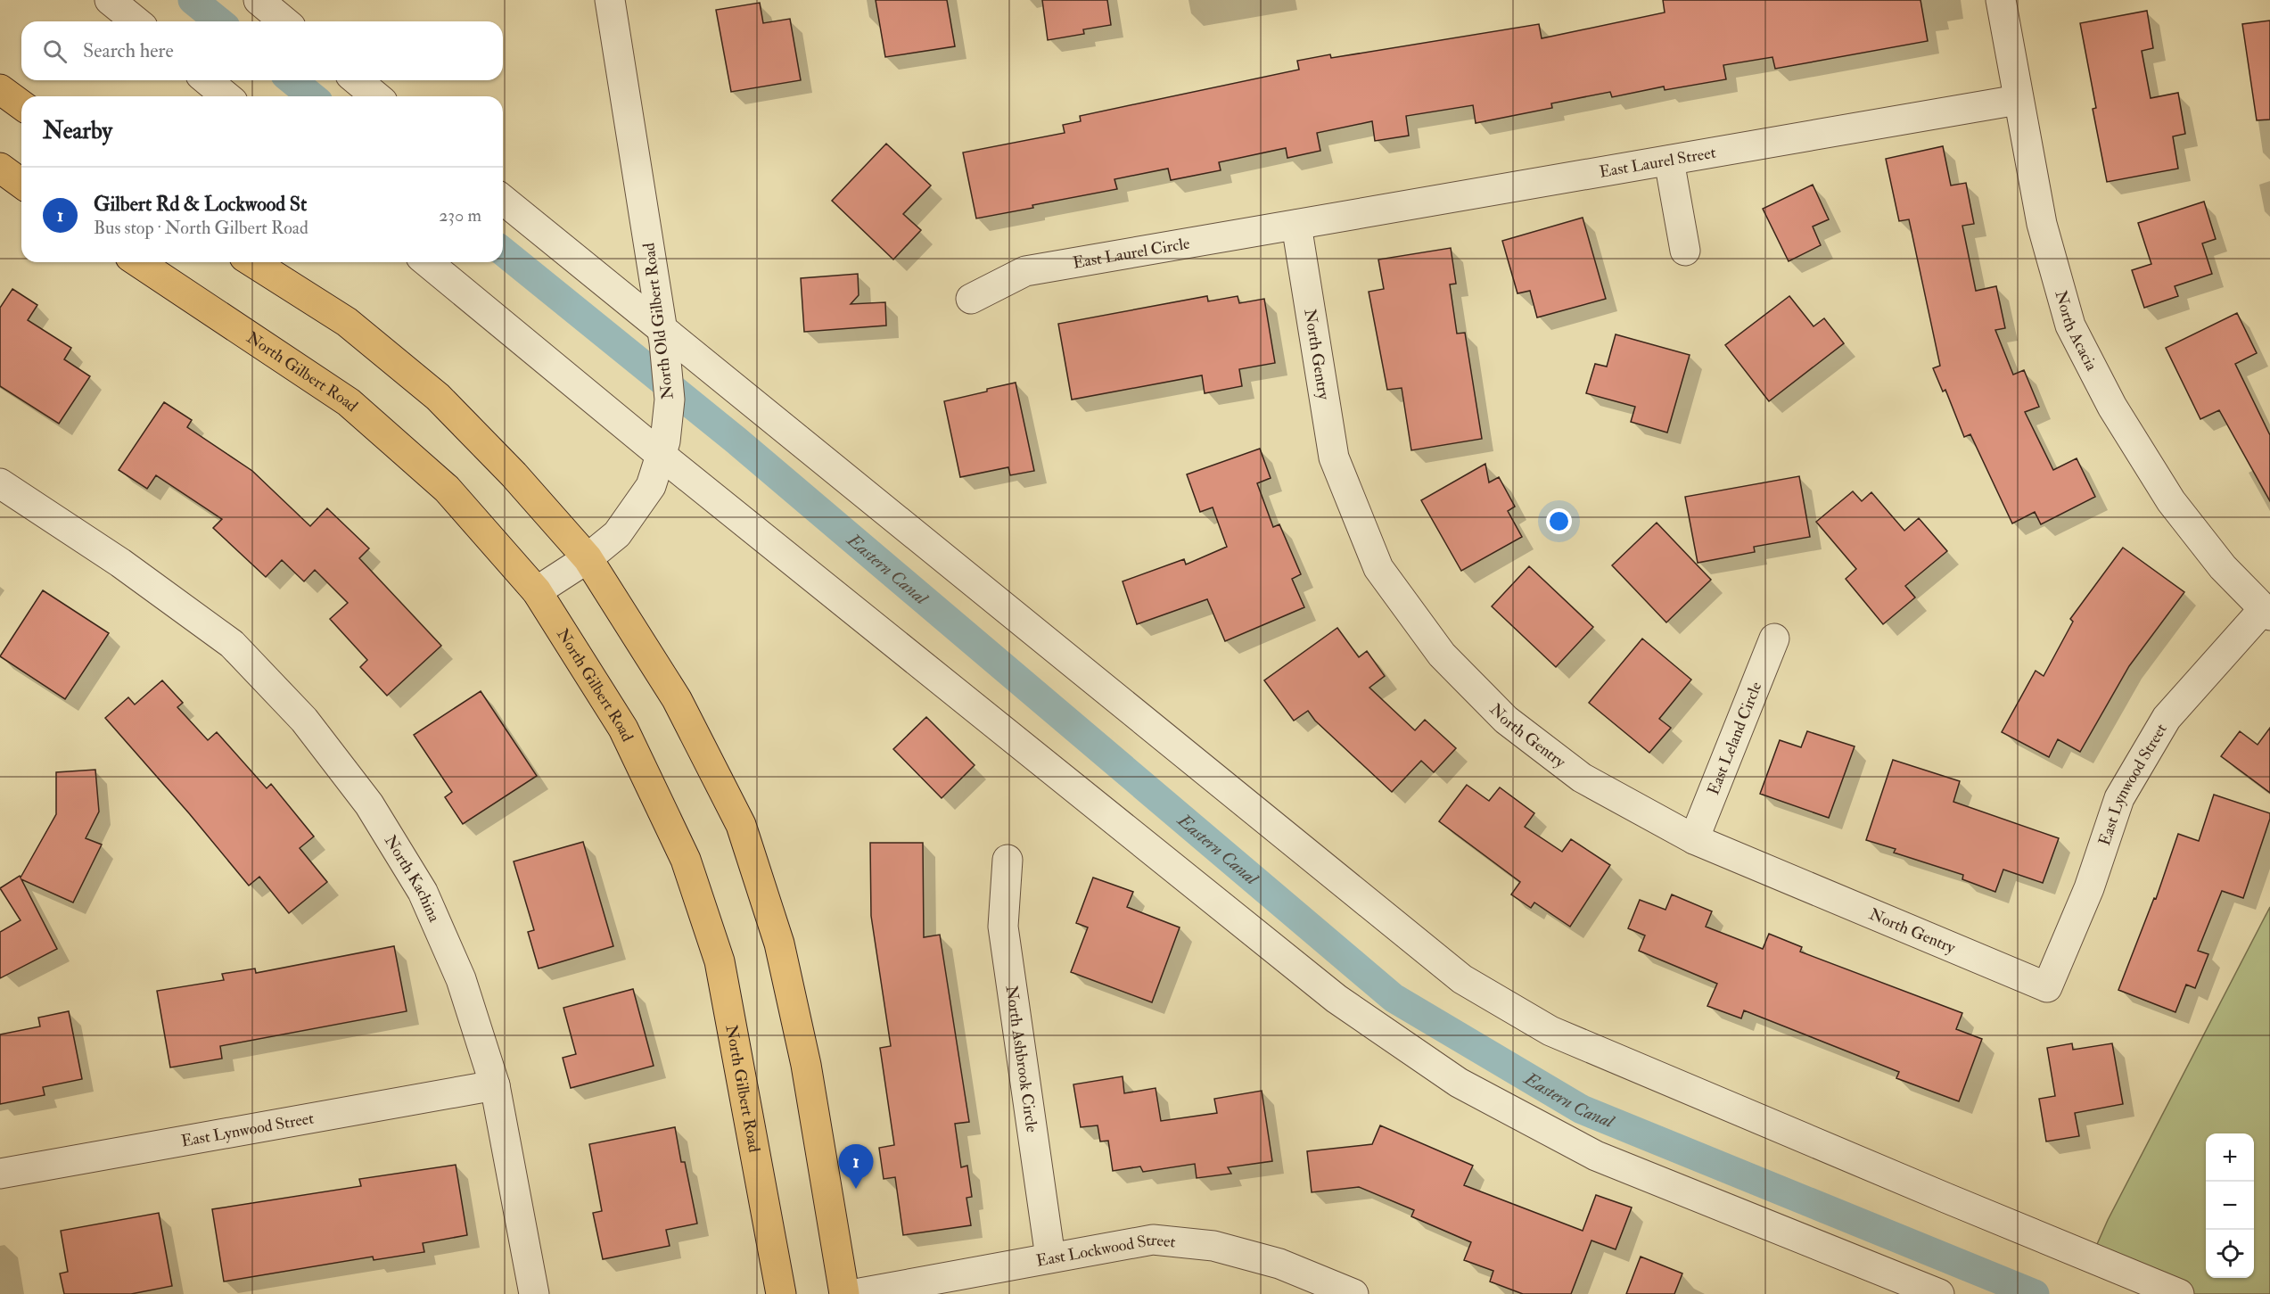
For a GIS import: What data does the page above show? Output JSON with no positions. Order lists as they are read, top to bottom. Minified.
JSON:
{"streets":{"main road":["North Gilbert Road"],"street":["East Laurel Street","East Laurel Circle","North Old Gilbert Road","North Acacia","North Gentry","East Leland Circle","East Lynwood Street","North Kachina","North Ashbrook Circle","East Lockwood Street"]},"crossings":[["East Laurel Street","East Laurel Circle"],["East Laurel Street","North Acacia"],["East Laurel Street","North Gentry"],["East Laurel Circle","North Gentry"],["North Old Gilbert Road","North Gilbert Road"],["North Acacia","East Lynwood Street"],["North Gentry","East Leland Circle"],["North Gentry","East Lynwood Street"],["East Lynwood Street","North Kachina"],["North Ashbrook Circle","East Lockwood Street"]],"water":["Eastern Canal"],"page":{"search":"Search here","heading":"Nearby","list":[{"mark":"1","name":"Gilbert Rd & Lockwood St","note":"Bus stop · North Gilbert Road","value":"230 m"}],"map_buttons":["+","−"],"pins":"1"}}
